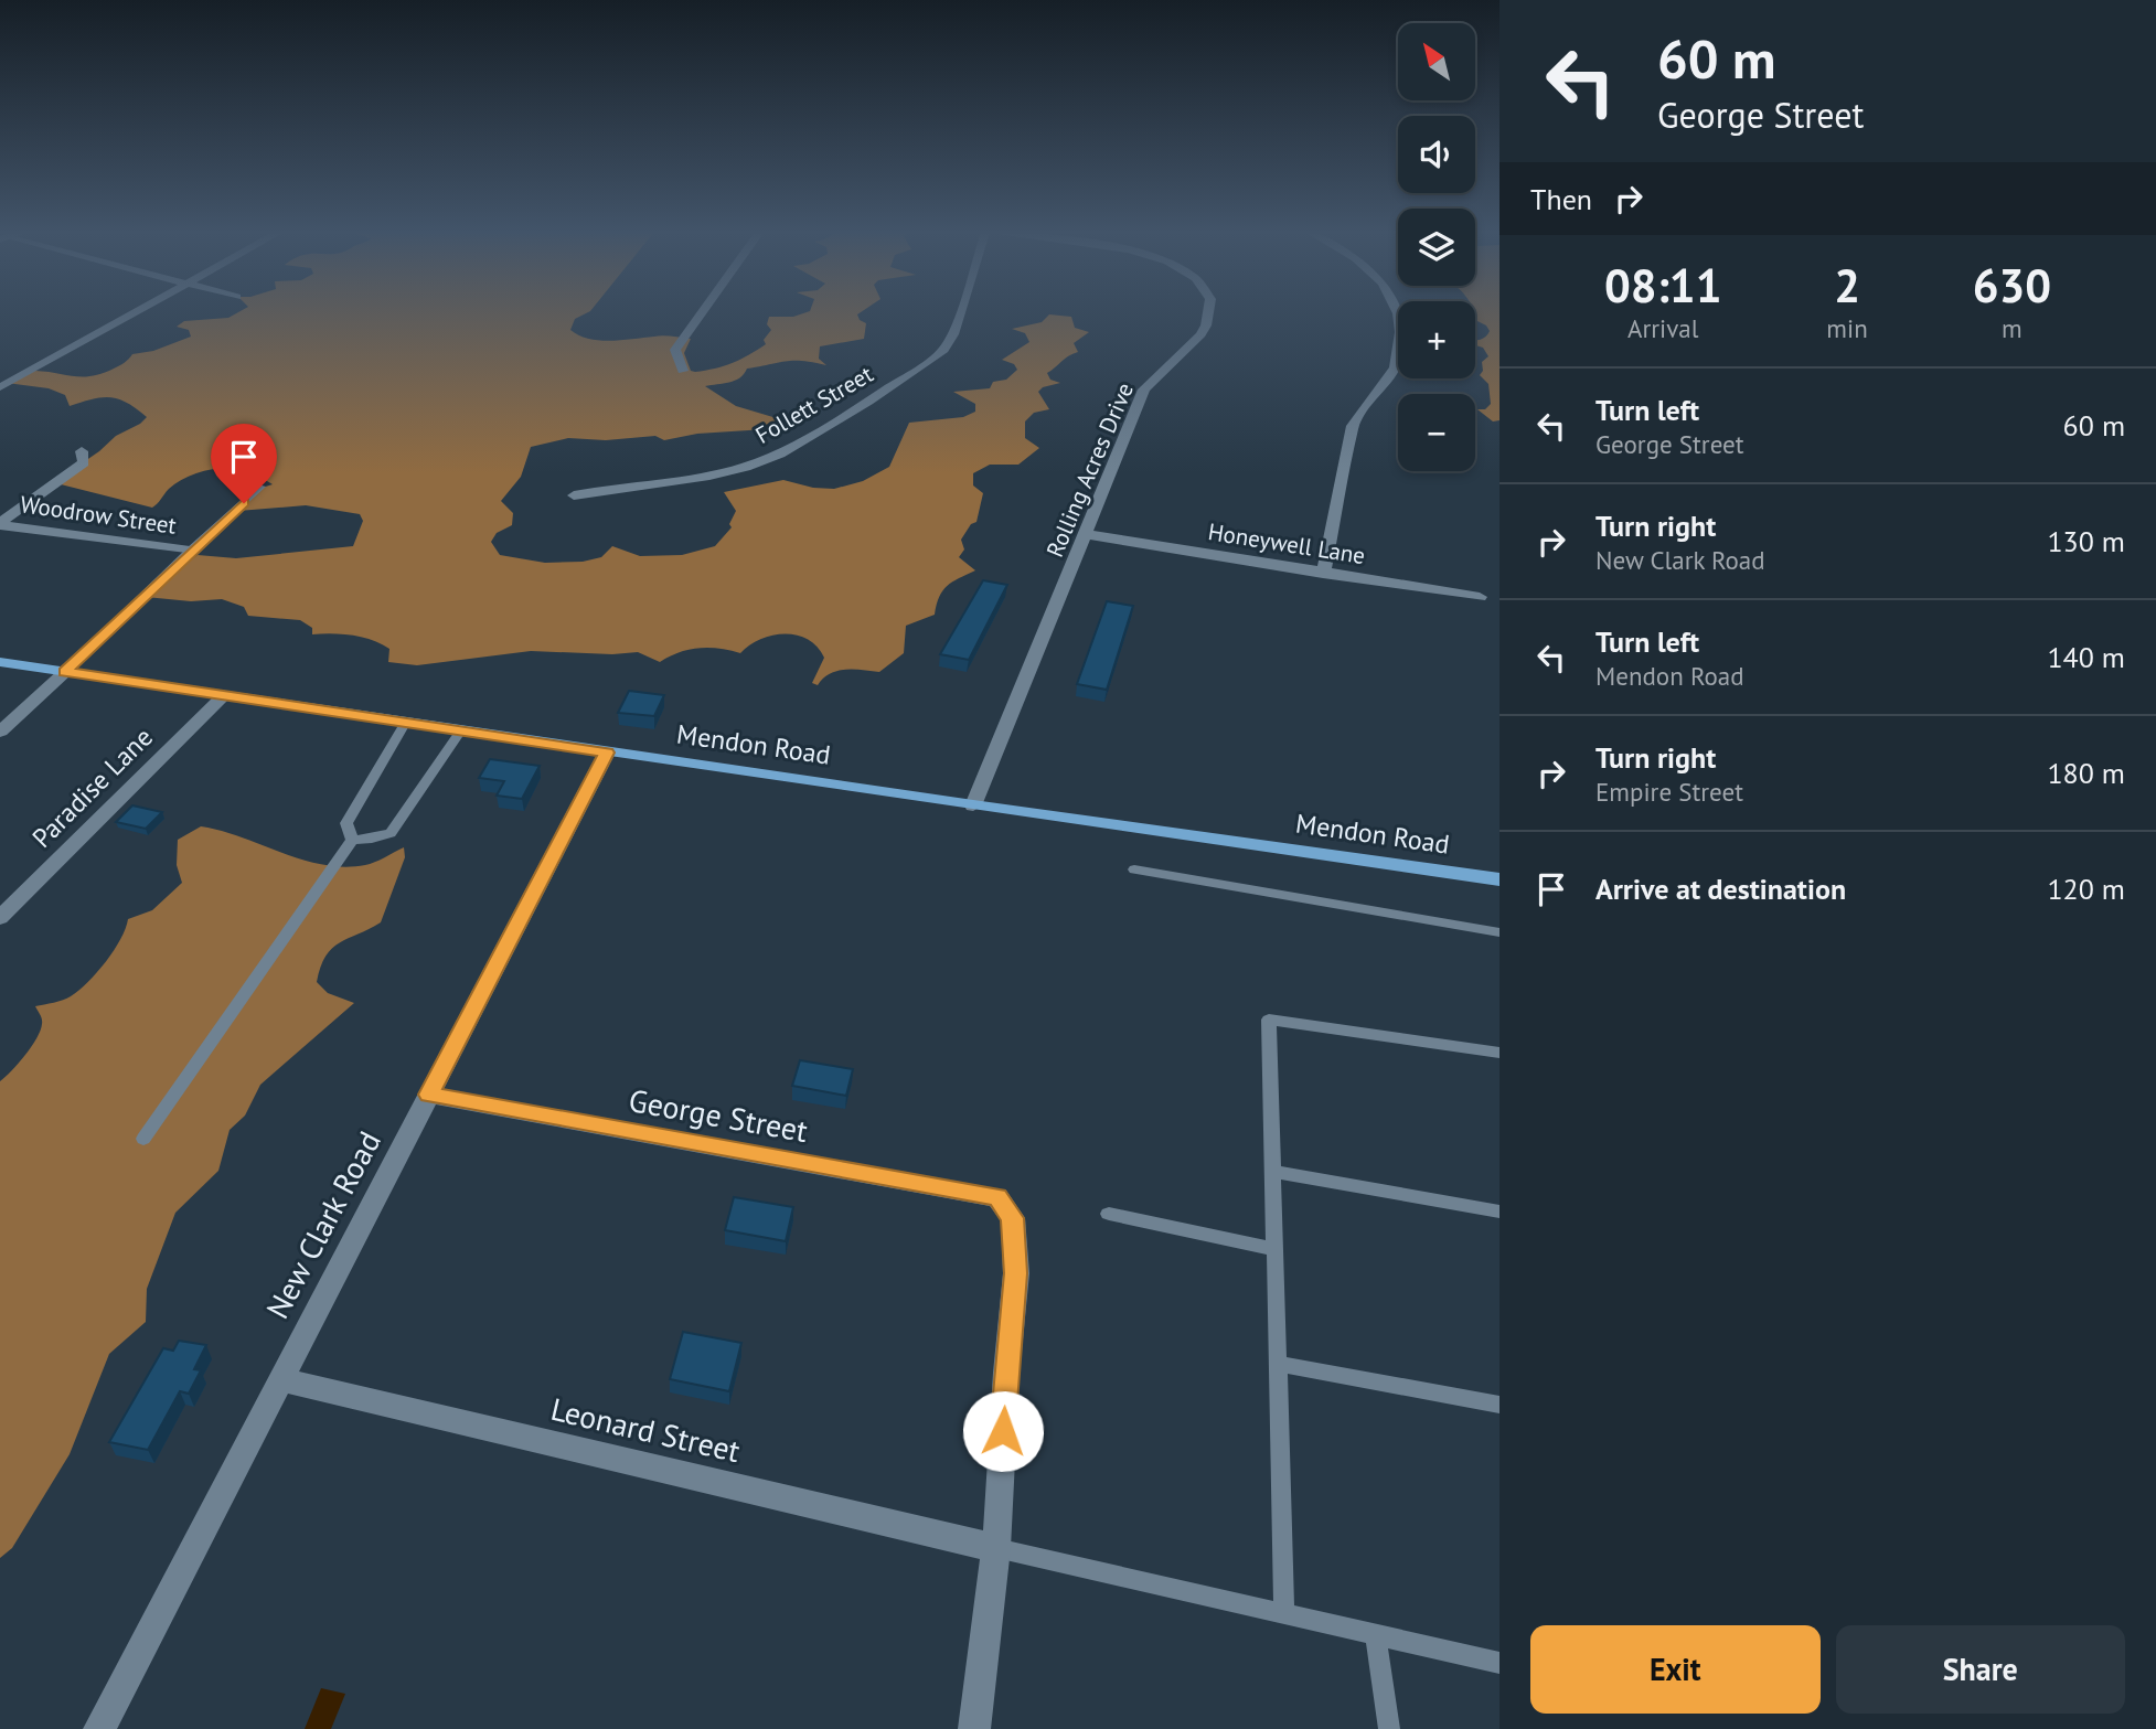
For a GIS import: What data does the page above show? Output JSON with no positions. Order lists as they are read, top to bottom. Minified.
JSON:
{"streets":{"main road":["Mendon Road"],"street":["Follett Street","Rolling Acres Drive","Woodrow Street","Honeywell Lane","Paradise Lane","George Street","New Clark Road","Leonard Street"]},"crossings":[["Rolling Acres Drive","Honeywell Lane"],["Rolling Acres Drive","Mendon Road"],["Mendon Road","Paradise Lane"],["Mendon Road","New Clark Road"],["George Street","New Clark Road"],["George Street","Leonard Street"],["New Clark Road","Leonard Street"]],"north":"top left","page":{"turn":["60 m","George Street"],"map_buttons":["+","−"],"then":"Then","eta":["08:11","Arrival","2","min","630","m"],"list":[{"name":"Turn left","note":"George Street","value":"60 m"},{"name":"Turn right","note":"New Clark Road","value":"130 m"},{"name":"Turn left","note":"Mendon Road","value":"140 m"},{"name":"Turn right","note":"Empire Street","value":"180 m"},{"name":"Arrive at destination","value":"120 m"}],"buttons":["Exit","Share"]}}
